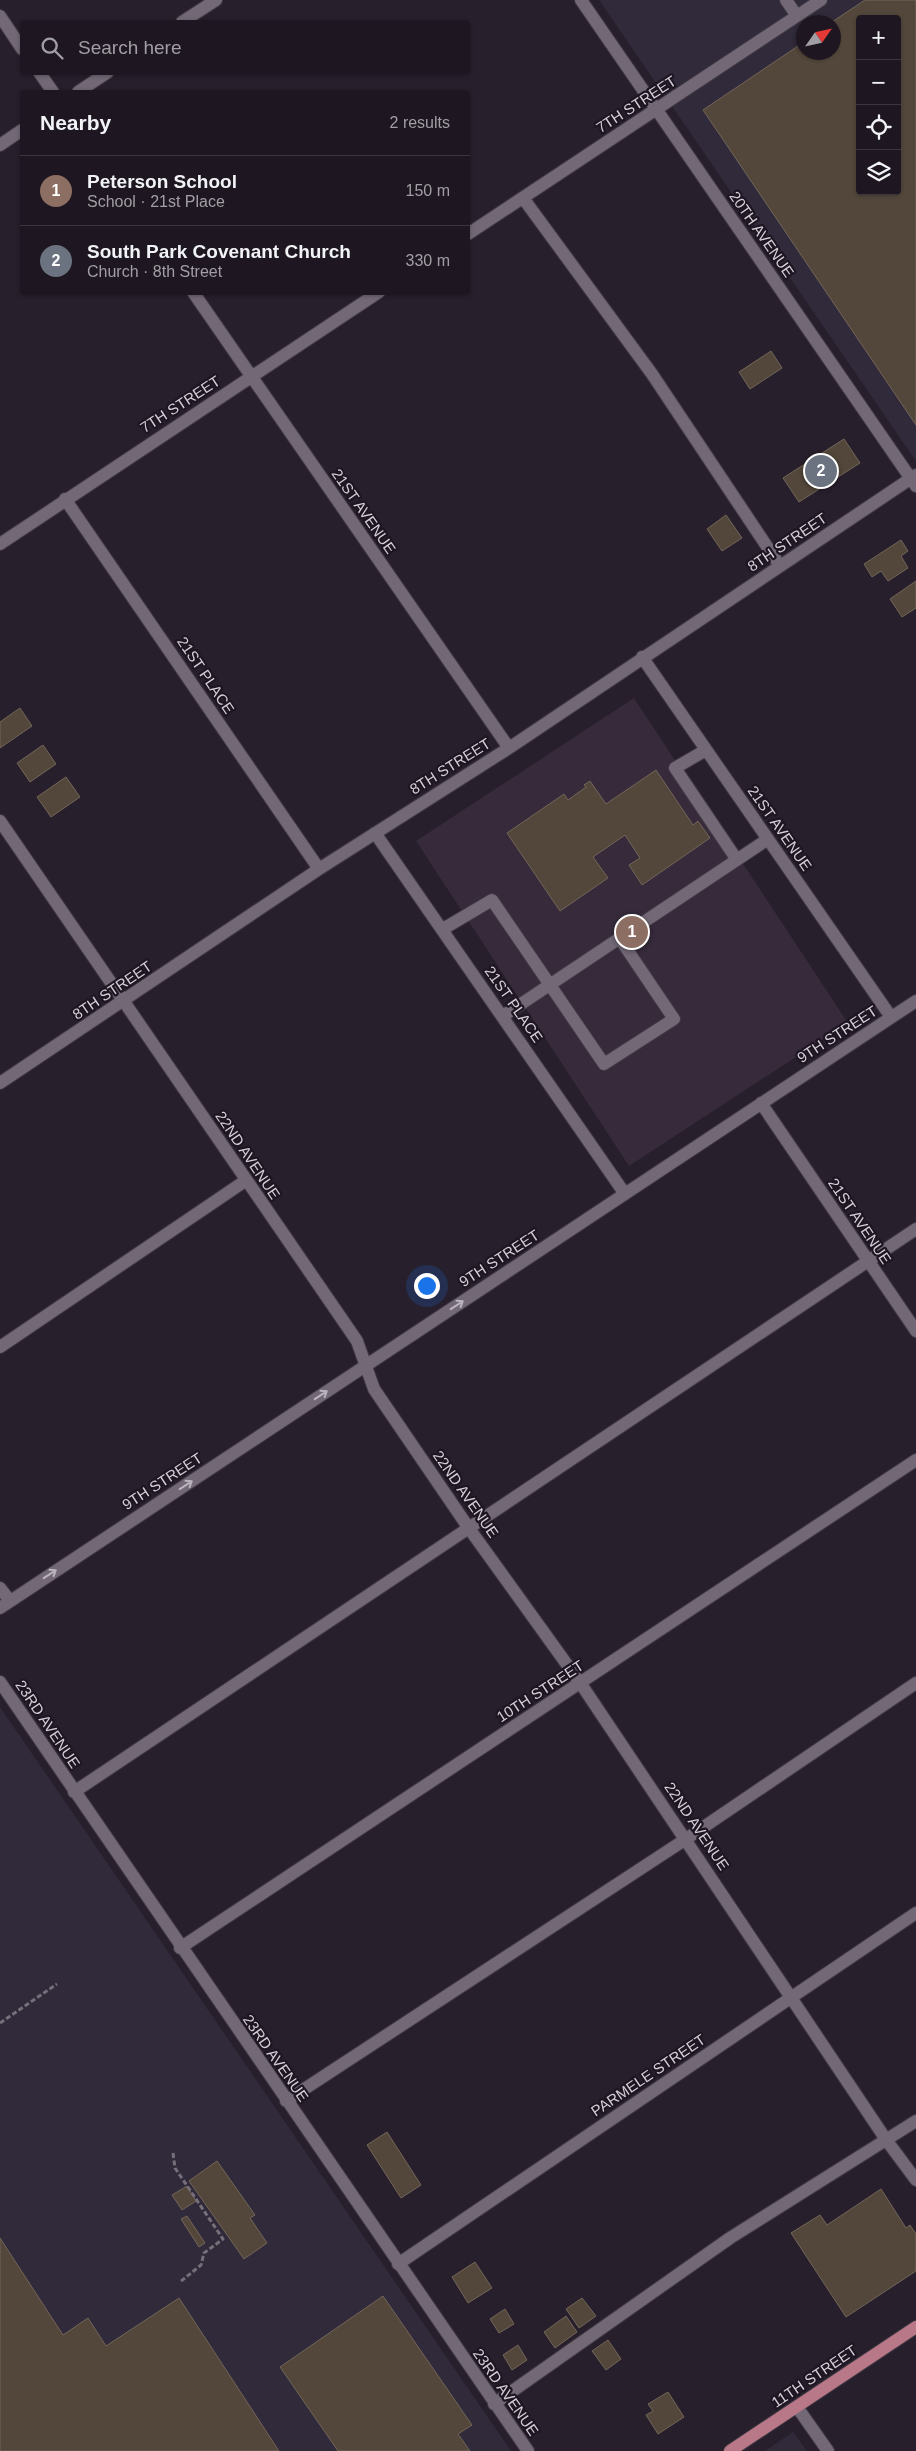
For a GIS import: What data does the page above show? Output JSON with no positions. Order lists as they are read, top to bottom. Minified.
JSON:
{"streets":{"main road":["11TH STREET"],"street":["7TH STREET","20TH AVENUE","21ST AVENUE","8TH STREET","21ST PLACE","9TH STREET","22ND AVENUE","10TH STREET","23RD AVENUE","PARMELE STREET"]},"crossings":[["7TH STREET","20TH AVENUE"],["7TH STREET","21ST AVENUE"],["7TH STREET","21ST PLACE"],["20TH AVENUE","8TH STREET"],["21ST AVENUE","8TH STREET"],["21ST AVENUE","9TH STREET"],["8TH STREET","21ST PLACE"],["8TH STREET","22ND AVENUE"],["21ST PLACE","9TH STREET"],["9TH STREET","22ND AVENUE"],["22ND AVENUE","10TH STREET"],["22ND AVENUE","PARMELE STREET"],["10TH STREET","23RD AVENUE"],["23RD AVENUE","PARMELE STREET"]],"one_way":["9TH STREET"],"north":"top right","page":{"map_buttons":["+","−"],"search":"Search here","heading":["Nearby","2 results"],"list":[{"mark":"1","name":"Peterson School","note":"School · 21st Place","value":"150 m"},{"mark":"2","name":"South Park Covenant Church","note":"Church · 8th Street","value":"330 m"}],"pins":["2","1"]}}
